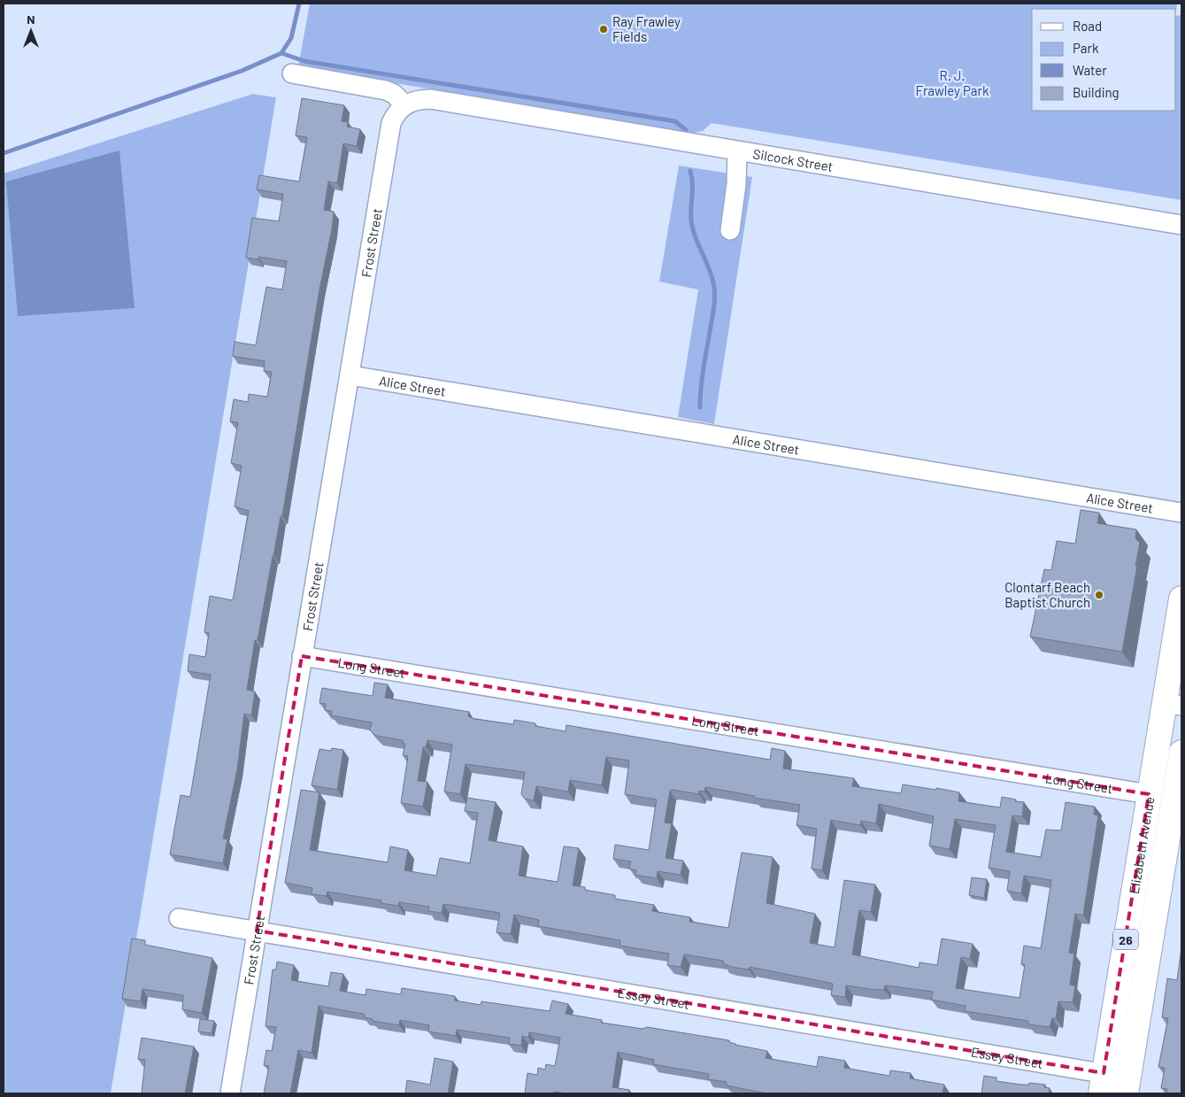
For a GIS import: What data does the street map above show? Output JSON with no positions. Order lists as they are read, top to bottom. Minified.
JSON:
{"streets":{"highway":["Elizabeth Avenue","26"],"street":["Silcock Street","Frost Street","Alice Street","Long Street","Essey Street"]},"crossings":[["Silcock Street","Frost Street"],["Frost Street","Alice Street"],["Frost Street","Long Street"],["Frost Street","Essey Street"],["Long Street","Elizabeth Avenue"],["Elizabeth Avenue","Essey Street"]],"parks":["R. J. Frawley Park"],"places":["Ray Frawley Fields","Clontarf Beach Baptist Church"],"legend":["Road","Park","Water","Building"],"north":"top"}
